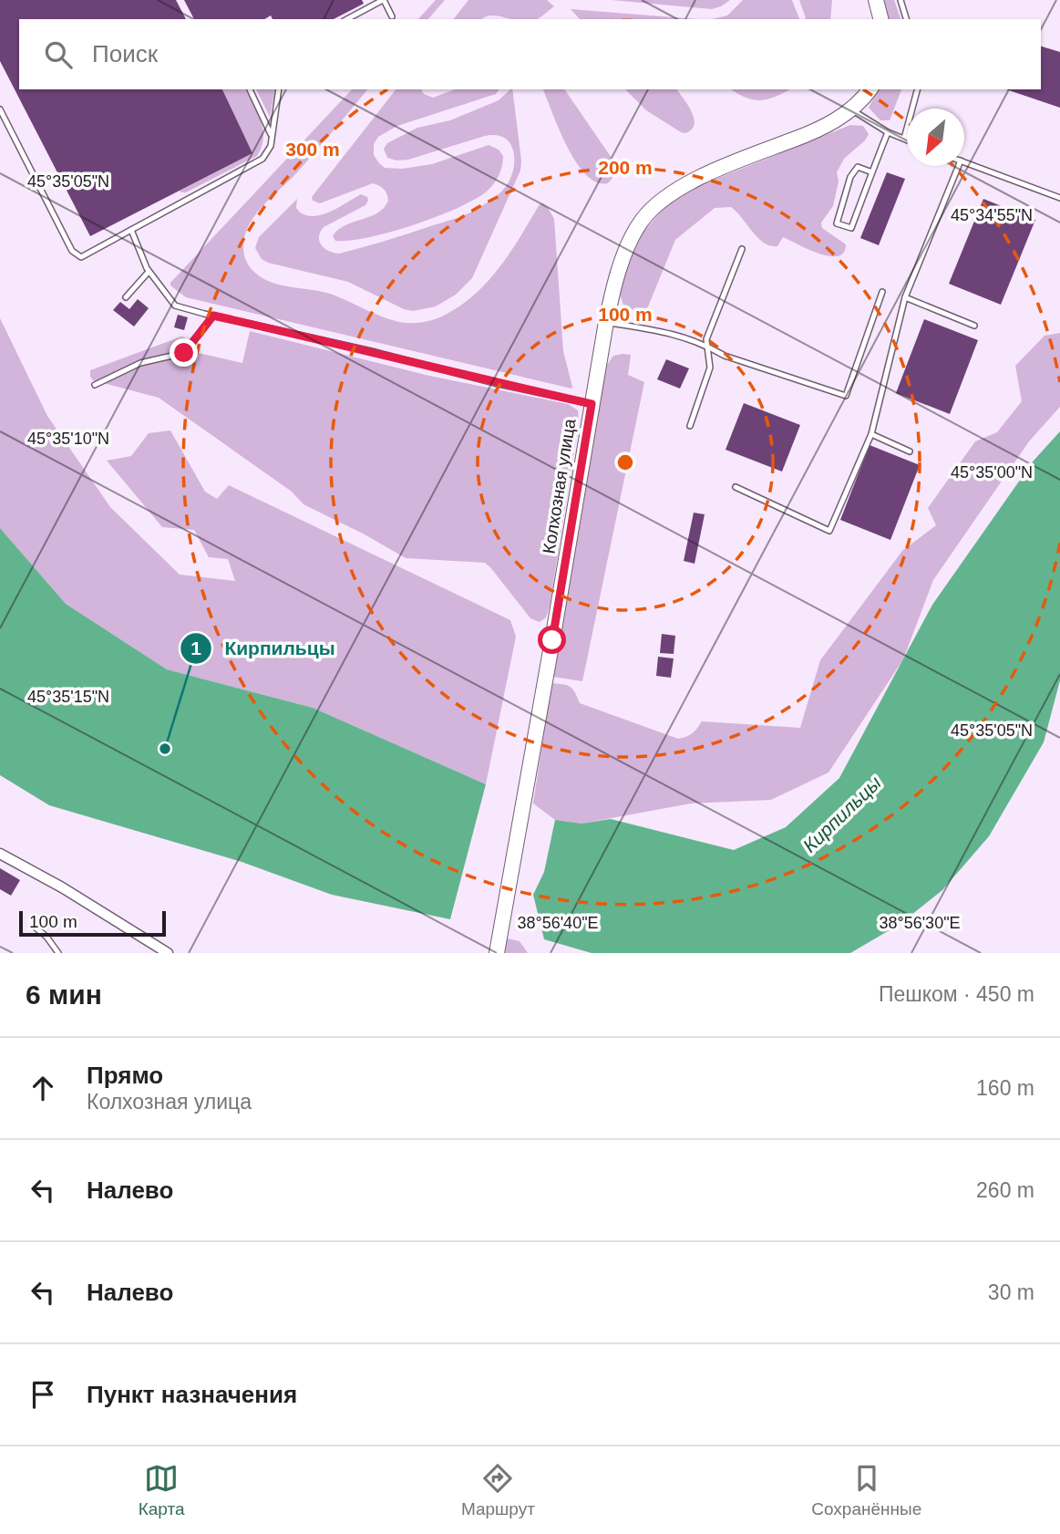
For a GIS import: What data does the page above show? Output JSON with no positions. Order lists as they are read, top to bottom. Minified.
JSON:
{"streets":{"main road":["Колхозная улица"]},"water":["Кирпильцы"],"places":["Кирпильцы"],"scale_bar":"100 m","north":"bottom left","page":{"search":"Поиск","scale":"100 m","heading":["6 мин","Пешком · 450 m"],"list":[["Прямо","Колхозная улица","160 m"],["Налево","260 m"],["Налево","30 m"],"Пункт назначения"],"nav":["Карта","Маршрут","Сохранённые"]},"coordinates":["45°35'05\"N","45°34'55\"N","45°35'10\"N","45°35'00\"N","45°35'15\"N","38°56'40\"E","38°56'30\"E"],"rings":["300 m","200 m","100 m"]}
